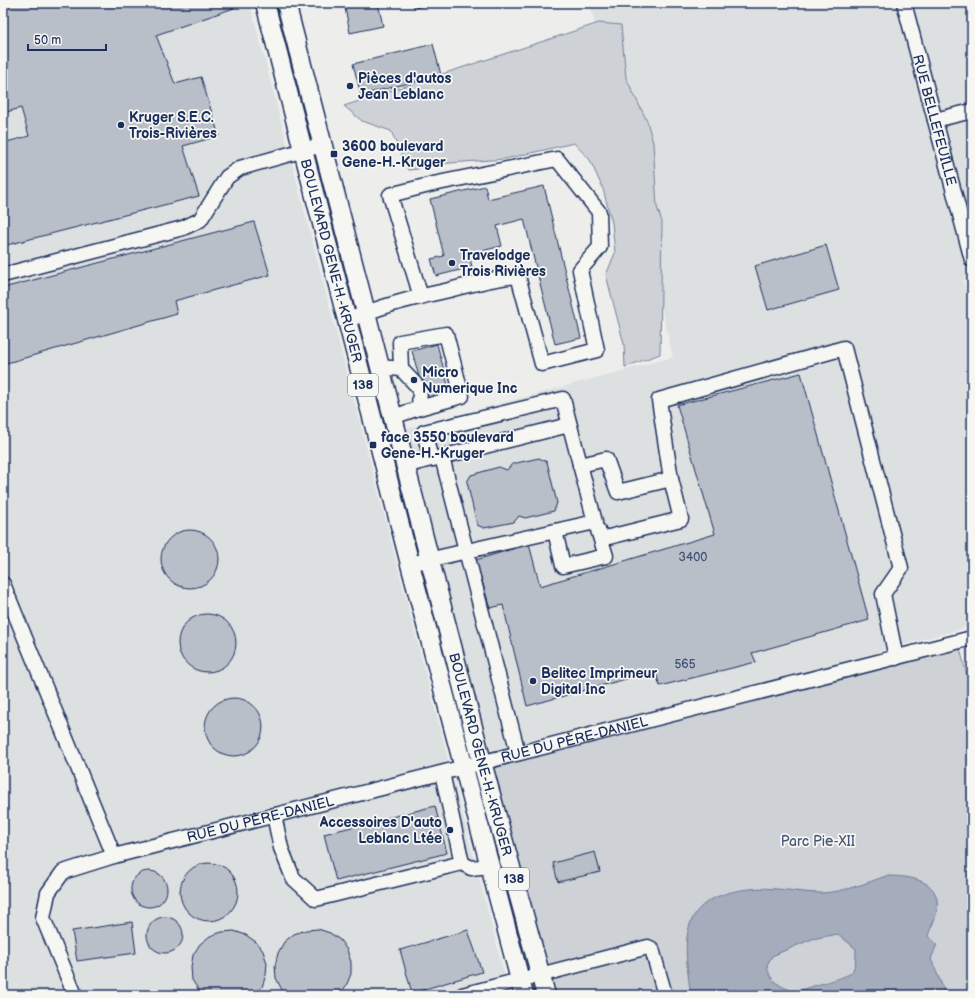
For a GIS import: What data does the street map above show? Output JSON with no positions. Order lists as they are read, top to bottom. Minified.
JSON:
{"streets":{"main road":["BOULEVARD GENE-H.-KRUGER","138"],"street":["RUE BELLEFEUILLE","RUE DU PÈRE-DANIEL"]},"crossings":[["BOULEVARD GENE-H.-KRUGER","RUE DU PÈRE-DANIEL"]],"parks":["Parc Pie-XII"],"places":{"other":["Pièces d'autos Jean Leblanc","Kruger S.E.C. Trois-Rivières","Travelodge Trois Rivières","Micro Numerique Inc","Belitec Imprimeur Digital Inc","Accessoires D'auto Leblanc Ltée"],"transit":["3600 boulevard Gene-H.-Kruger","face 3550 boulevard Gene-H.-Kruger"]},"house_numbers":["3400","565"],"scale_bar":"50 m"}
